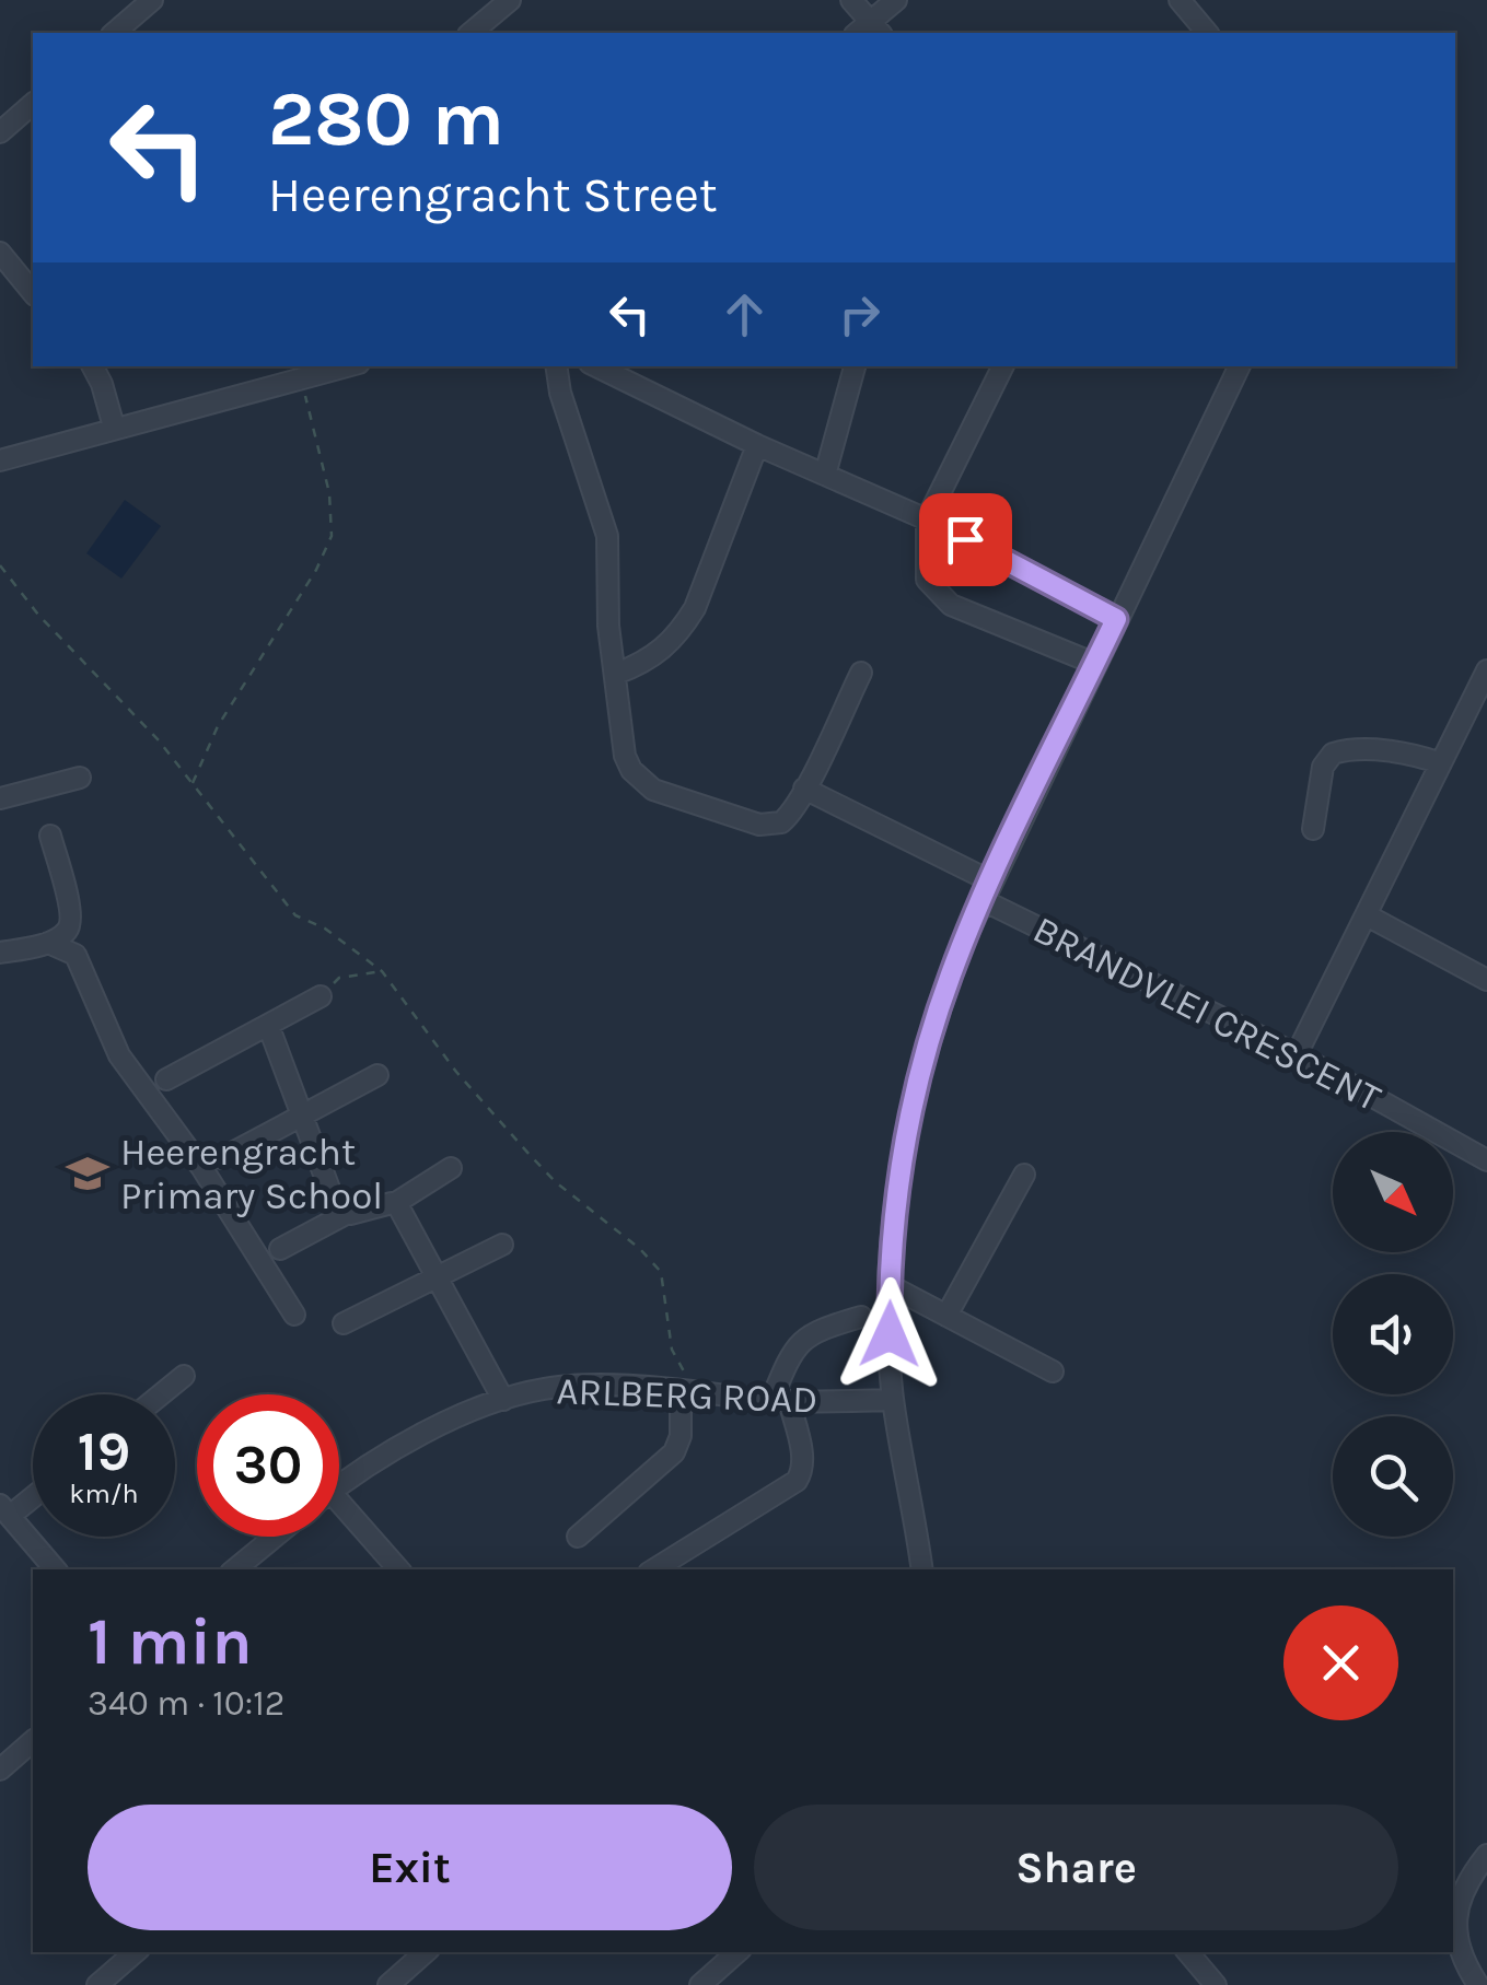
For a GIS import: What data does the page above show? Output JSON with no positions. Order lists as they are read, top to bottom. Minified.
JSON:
{"streets":{"street":["BRANDVLEI CRESCENT","ARLBERG ROAD"]},"places":{"school or university":["Heerengracht Primary School"]},"north":"bottom right","page":{"turn":["280 m","Heerengracht Street"],"speed":"19 km/h","limit":"30","heading":["1 min","340 m · 10:12"],"buttons":["Exit","Share"]}}
